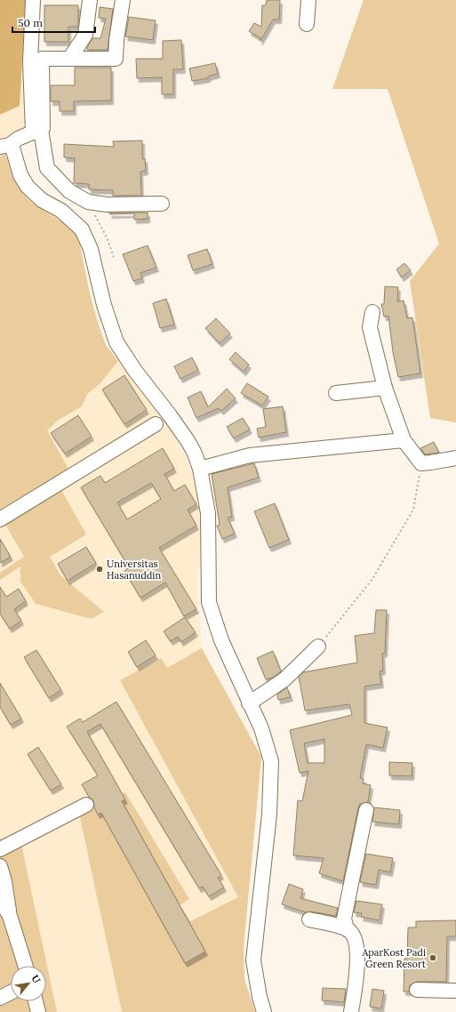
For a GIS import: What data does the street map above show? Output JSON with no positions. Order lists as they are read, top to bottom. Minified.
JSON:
{"places":["Universitas Hasanuddin","AparKost Padi Green Resort"],"scale_bar":"50 m","north":"top right"}
